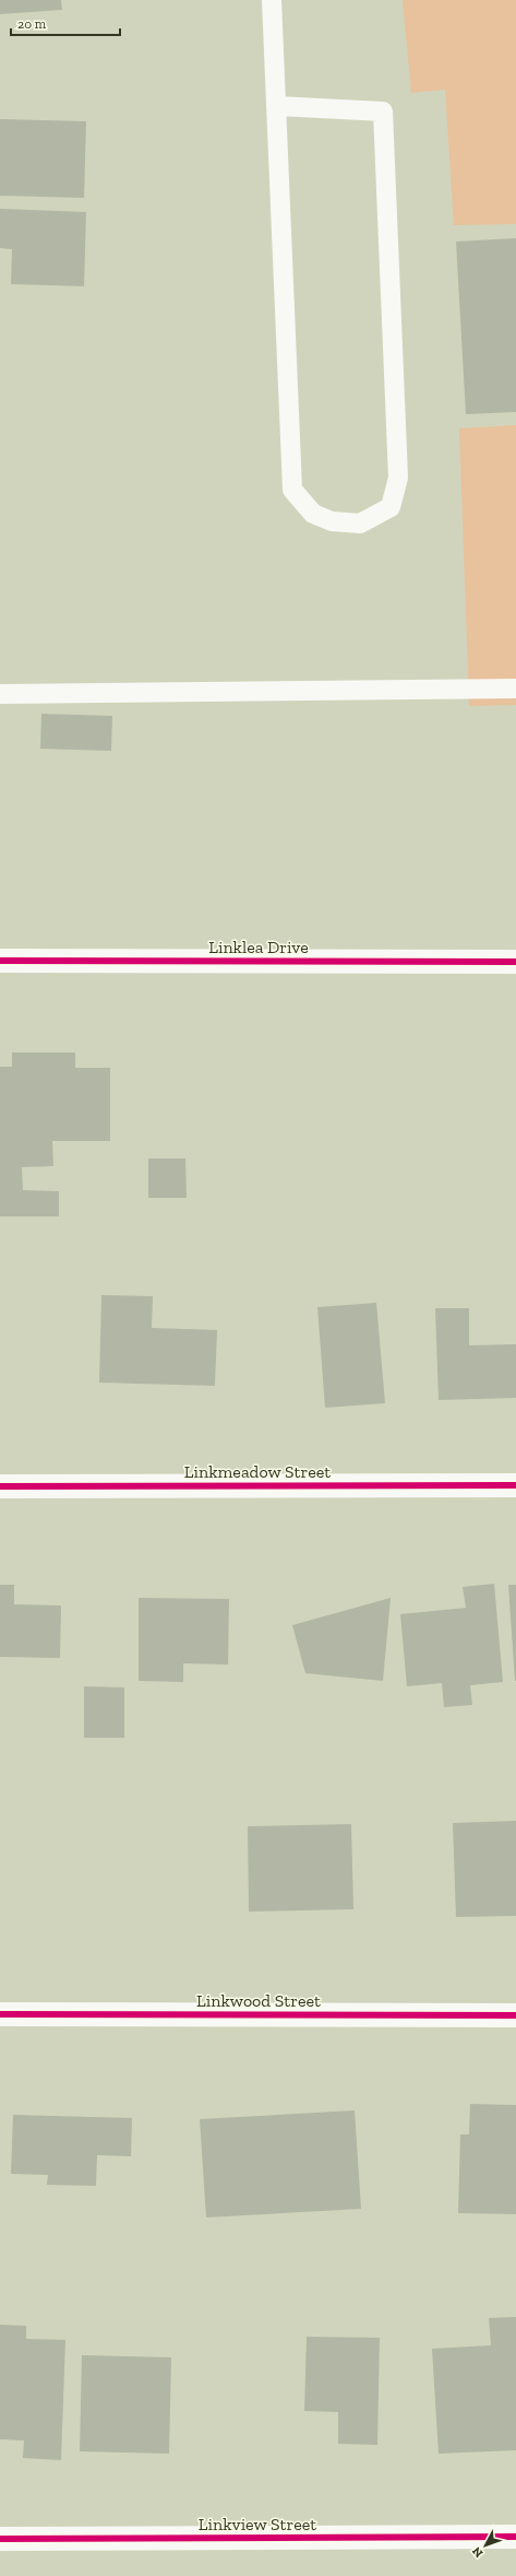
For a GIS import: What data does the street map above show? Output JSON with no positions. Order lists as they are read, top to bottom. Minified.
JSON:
{"streets":{"street":["Linklea Drive","Linkmeadow Street","Linkwood Street","Linkview Street"]},"scale_bar":"20 m","north":"bottom left"}
